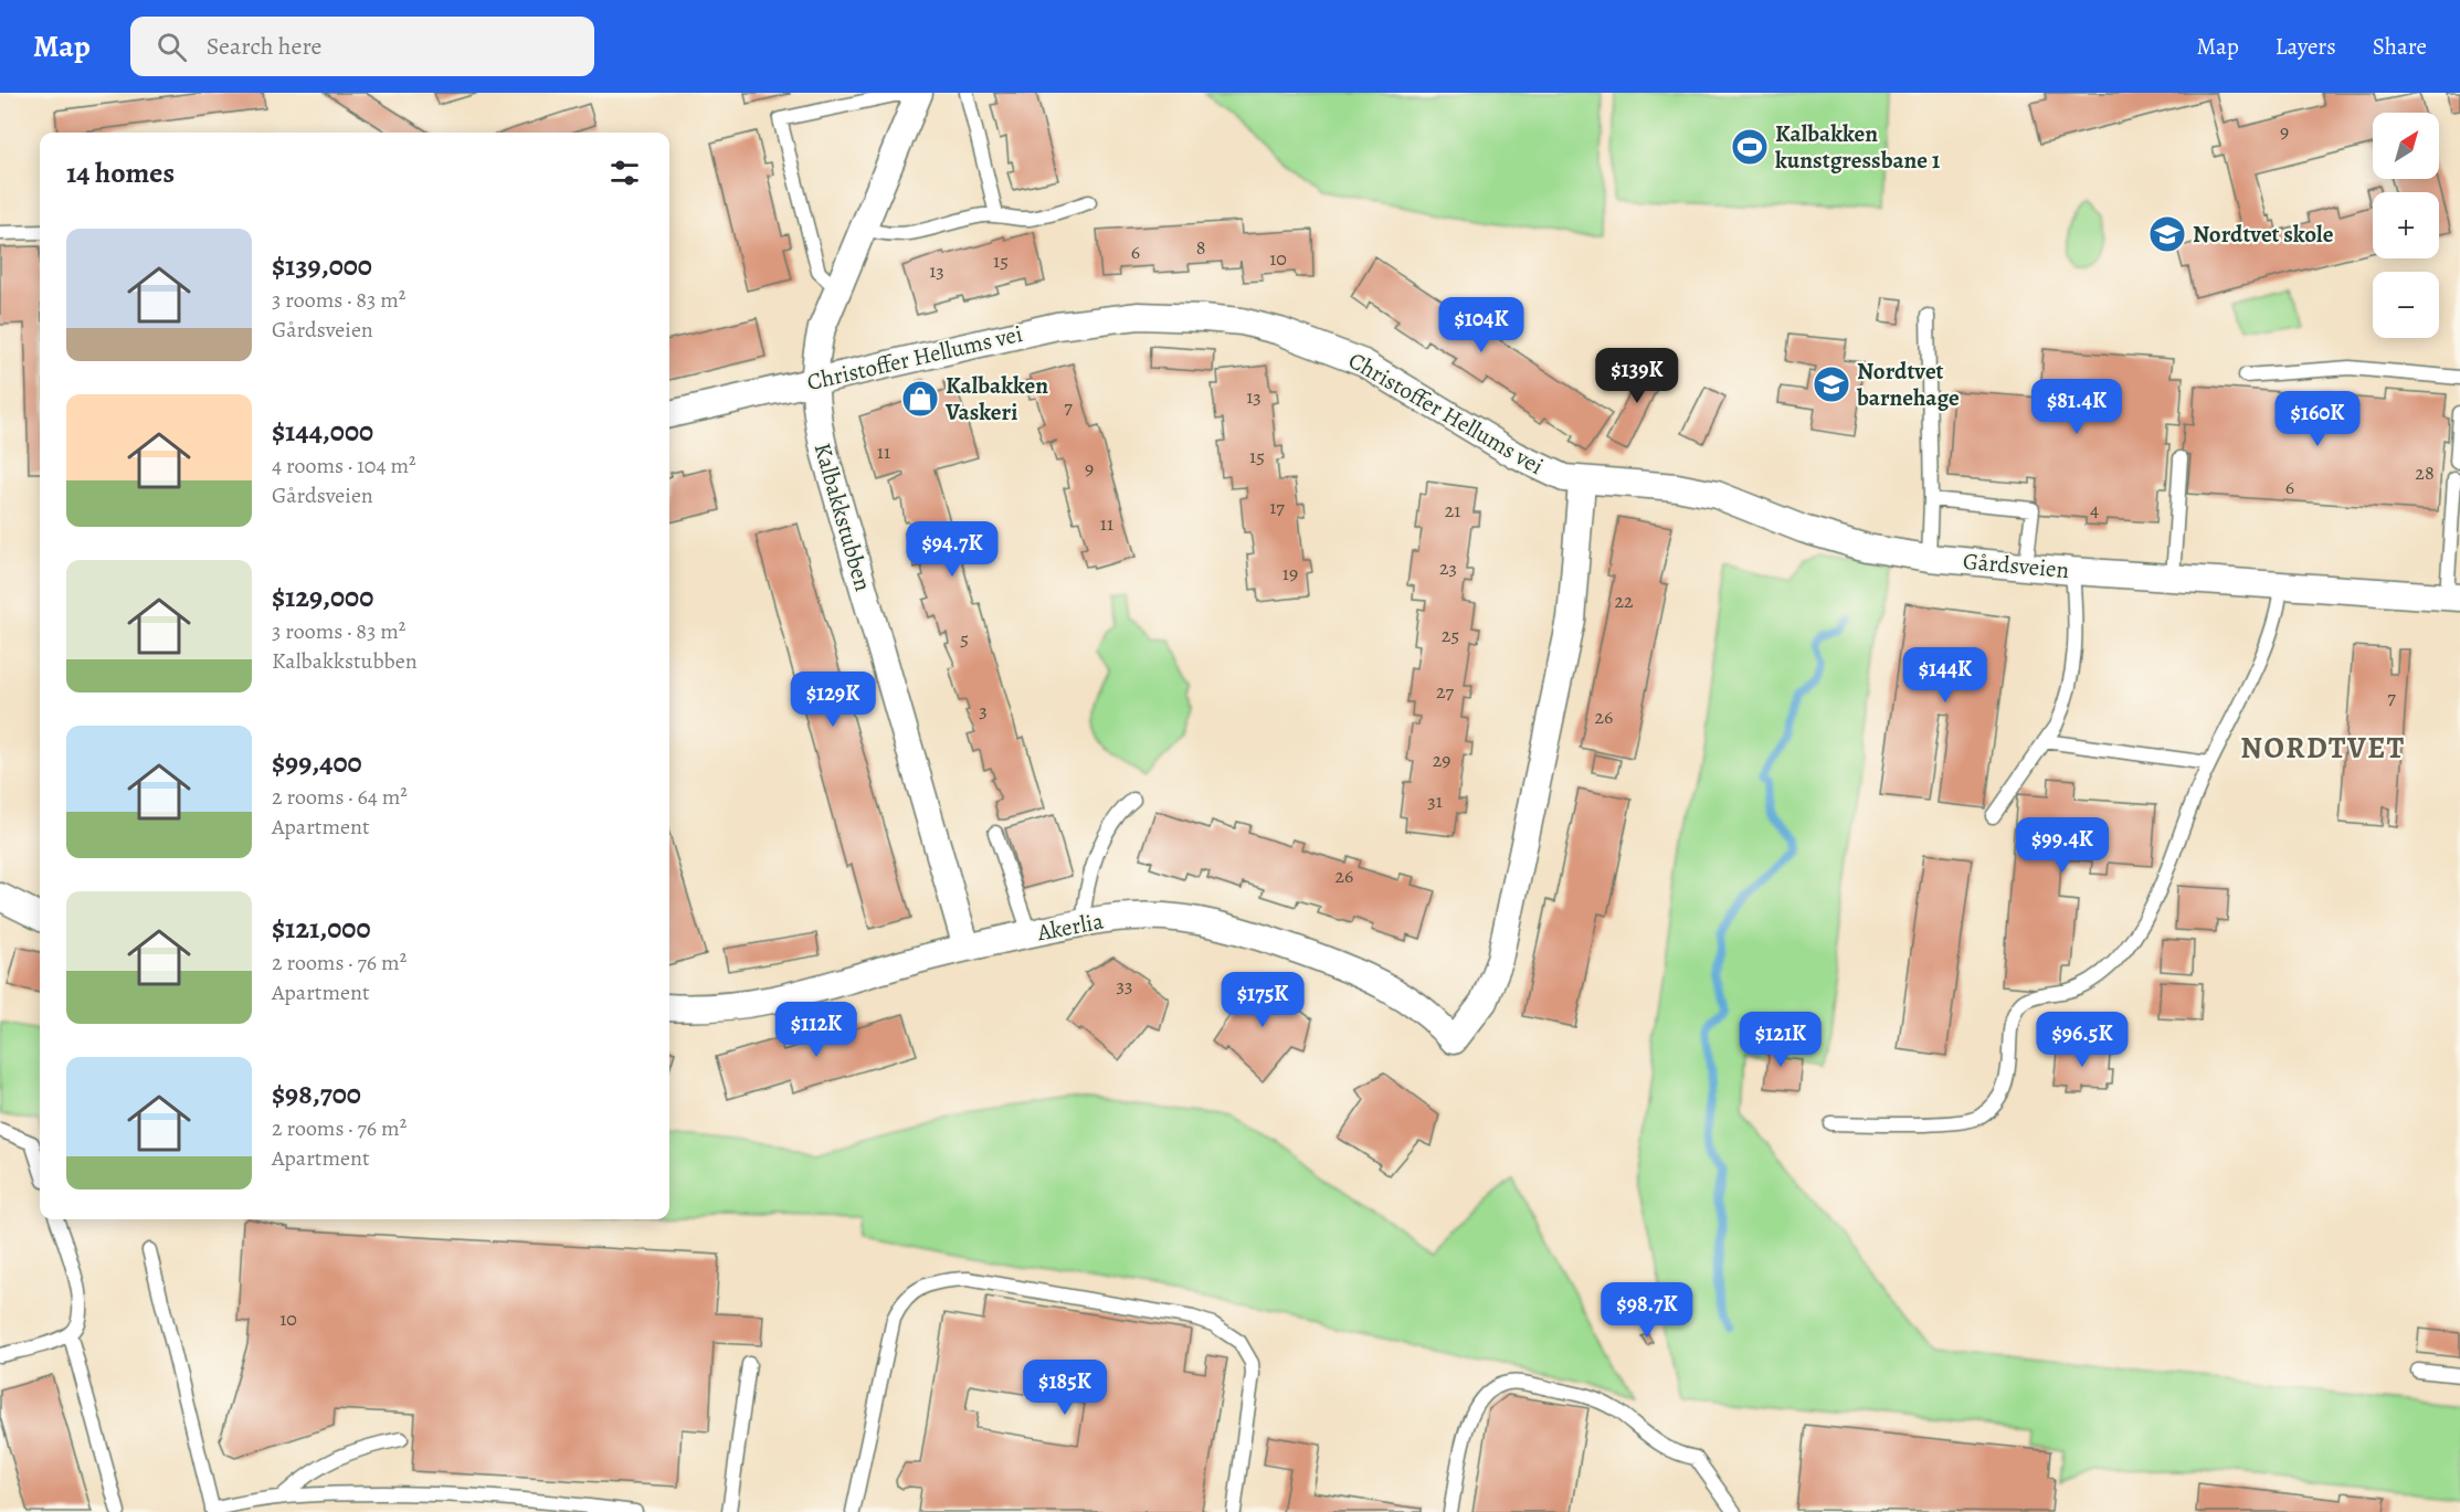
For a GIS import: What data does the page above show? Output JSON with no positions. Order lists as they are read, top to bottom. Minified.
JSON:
{"streets":{"street":["Christoffer Hellums vei","Kalbakkstubben","Gårdsveien","Akerlia"]},"crossings":[["Christoffer Hellums vei","Kalbakkstubben"],["Christoffer Hellums vei","Gårdsveien"],["Christoffer Hellums vei","Akerlia"],["Kalbakkstubben","Akerlia"],["Gårdsveien","Akerlia"]],"districts":["NORDTVET"],"places":{"sports":["Kalbakken kunstgressbane 1"],"school or university":["Nordtvet skole","Nordtvet barnehage"],"shop":["Kalbakken Vaskeri"]},"house_numbers":["9","8","6","10","15","13","13","7","11","15","9","28","6","17","4","21","11","23","19","22","25","5","27","7","3","26","29","31","26","33","10"],"north":"top right","page":{"header":"Map","search":"Search here","nav":["Map","Layers","Share"],"map_buttons":["+","−"],"heading":"14 homes","list":[{"name":"$139,000","note":"3 rooms · 83 m² · Gårdsveien"},{"name":"$144,000","note":"4 rooms · 104 m² · Gårdsveien"},{"name":"$129,000","note":"3 rooms · 83 m² · Kalbakkstubben"},{"name":"$99,400","note":"2 rooms · 64 m² · Apartment"},{"name":"$121,000","note":"2 rooms · 76 m² · Apartment"},{"name":"$98,700","note":"2 rooms · 76 m² · Apartment"}],"price":["$104K","$139K","$81.4K","$160K","$94.7K","$144K","$129K","$99.4K","$175K","$112K","$121K","$96.5K","$98.7K","$185K"]}}
